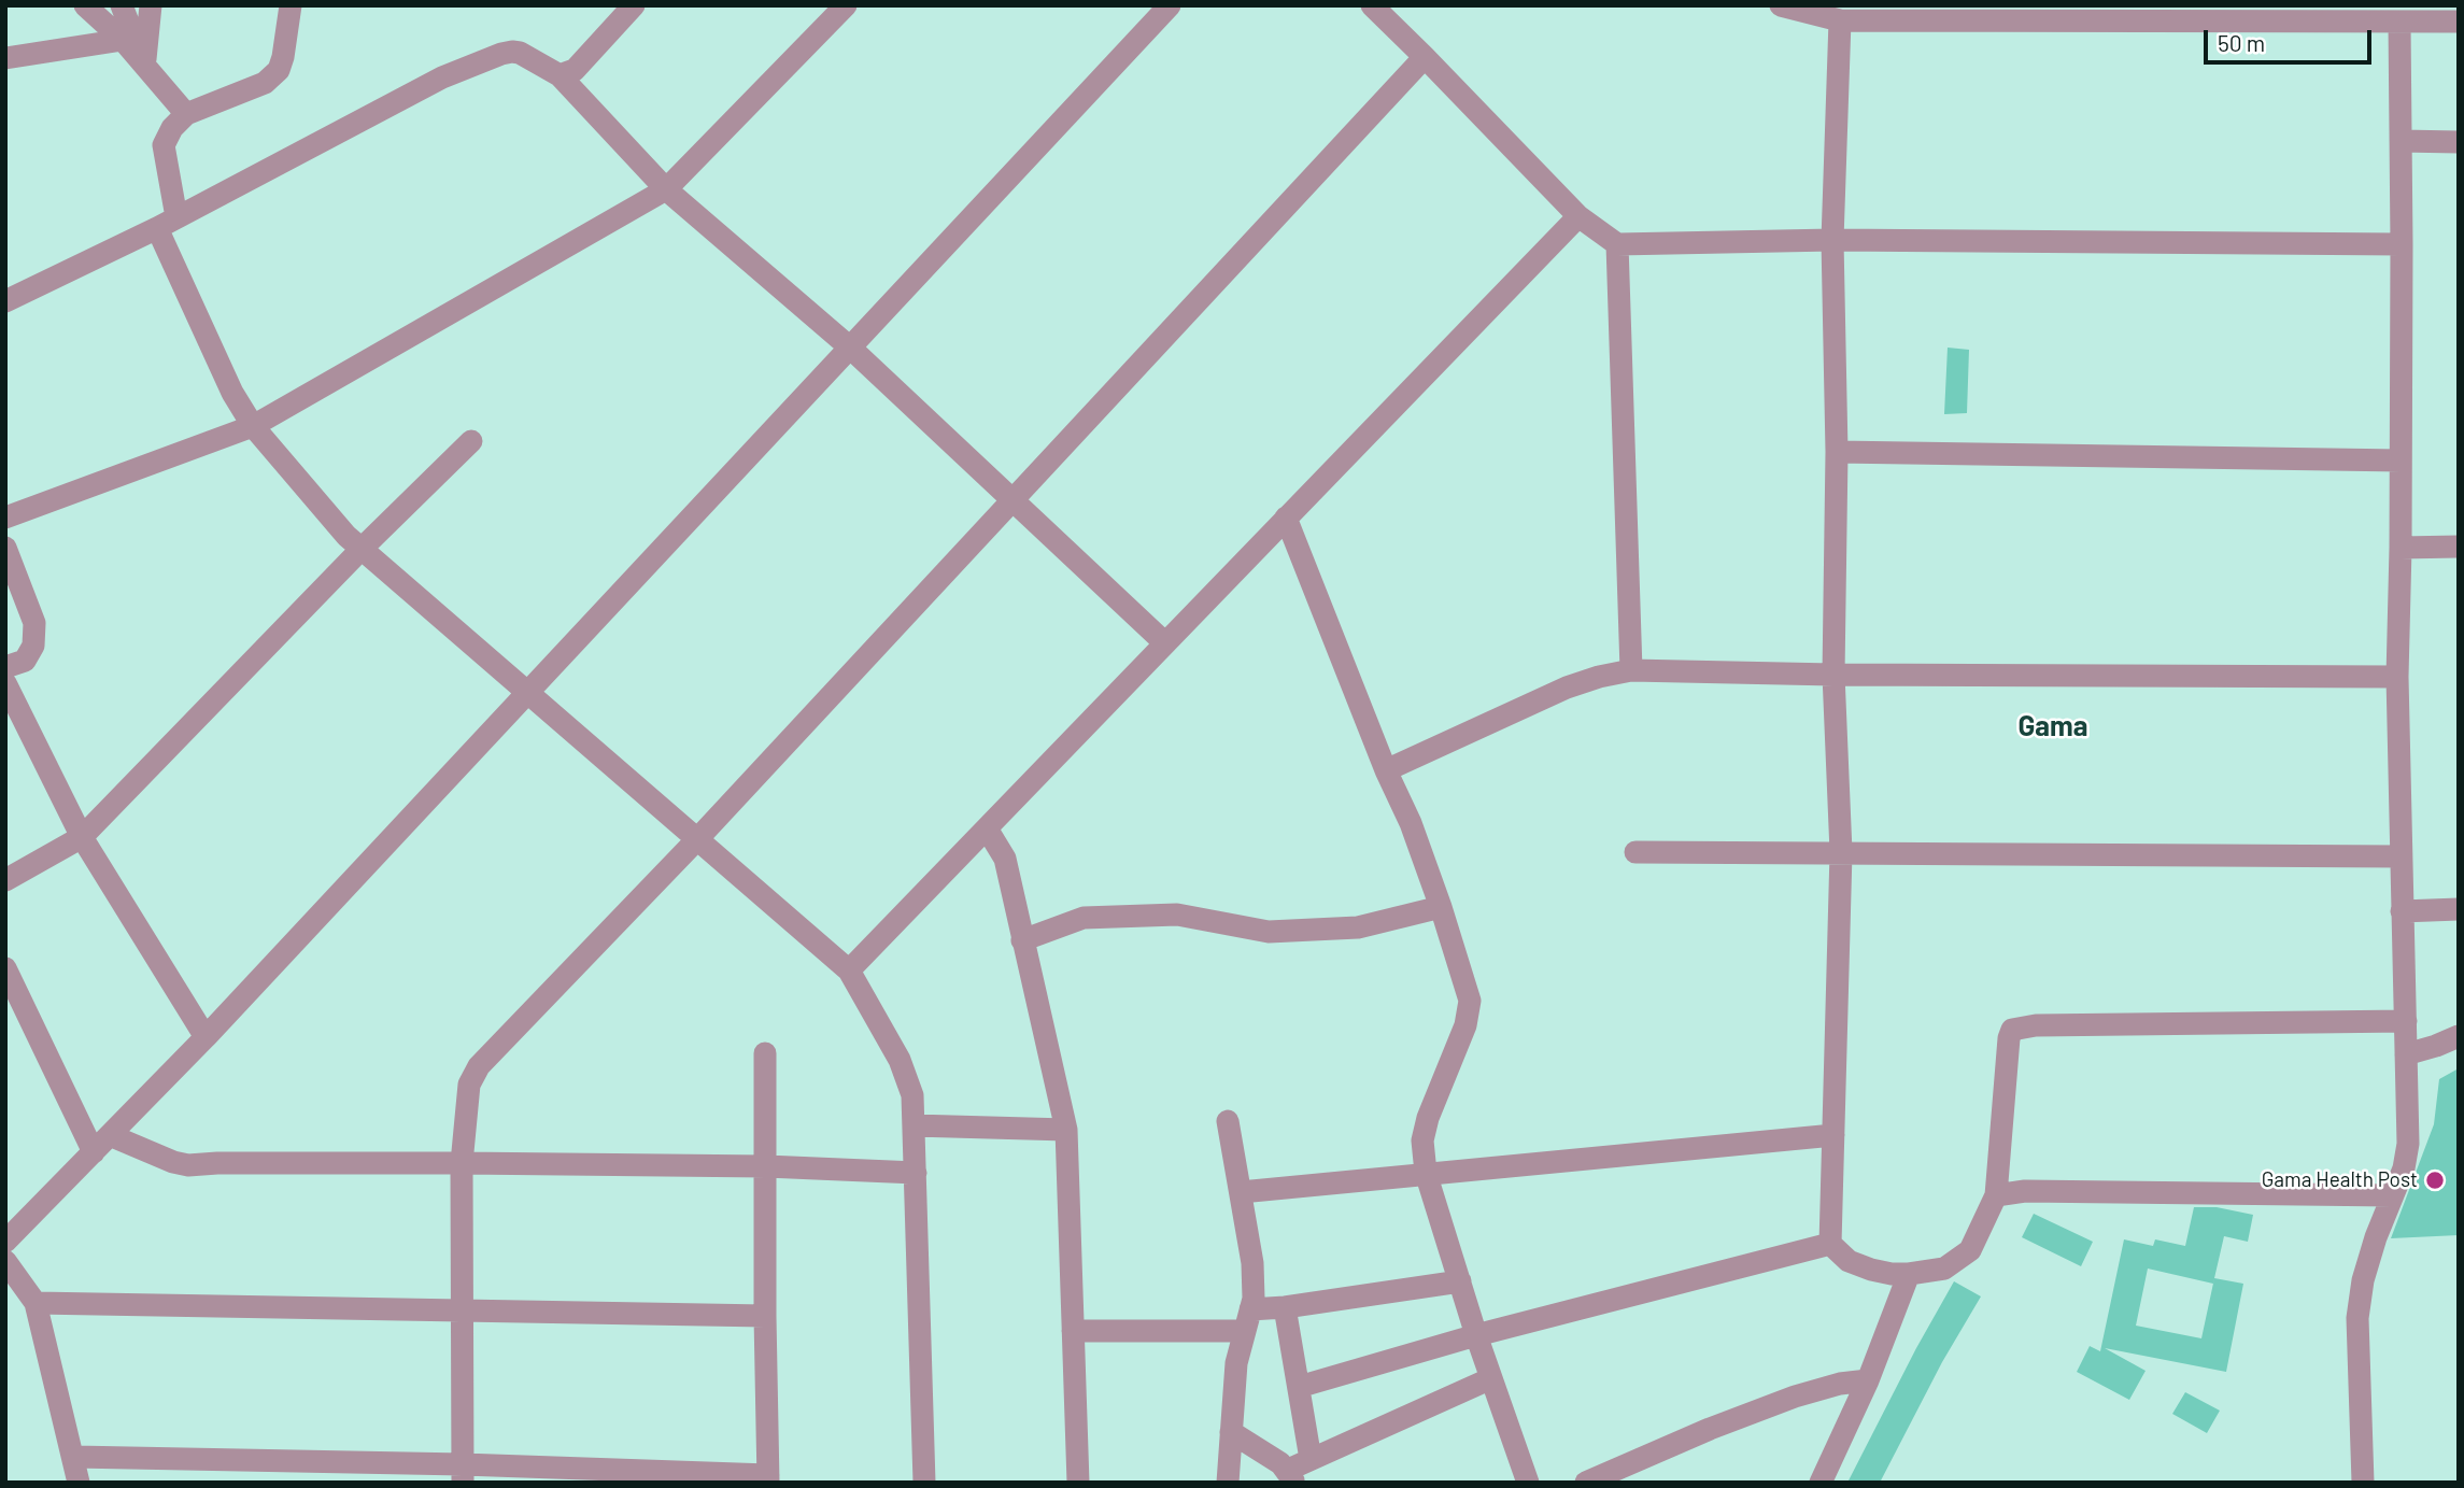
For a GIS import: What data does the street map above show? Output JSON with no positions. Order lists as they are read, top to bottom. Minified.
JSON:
{"districts":["Gama"],"places":["Gama Health Post"],"scale_bar":"50 m"}
